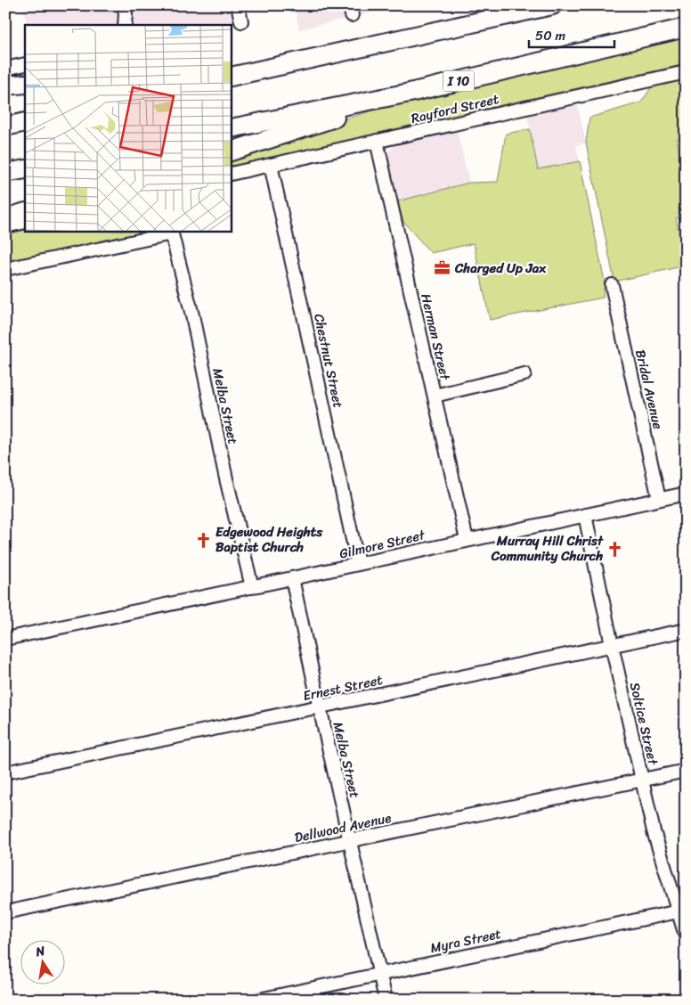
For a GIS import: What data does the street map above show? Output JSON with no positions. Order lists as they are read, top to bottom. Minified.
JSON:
{"streets":{"highway":["I 10"],"street":["Rayford Street","Herman Street","Chestnut Street","Bridal Avenue","Melba Street","Gilmore Street","Ernest Street","Soltice Street","Dellwood Avenue","Myra Street"]},"crossings":[["Rayford Street","Herman Street"],["Rayford Street","Chestnut Street"],["Herman Street","Gilmore Street"],["Chestnut Street","Gilmore Street"],["Bridal Avenue","Gilmore Street"],["Melba Street","Gilmore Street"],["Melba Street","Ernest Street"],["Melba Street","Dellwood Avenue"],["Melba Street","Myra Street"],["Gilmore Street","Soltice Street"],["Ernest Street","Soltice Street"],["Soltice Street","Dellwood Avenue"],["Soltice Street","Myra Street"]],"places":{"office":["Charged Up Jax"],"church":["Edgewood Heights Baptist Church","Murray Hill Christ Community Church"]},"scale_bar":"50 m","north":"top"}
